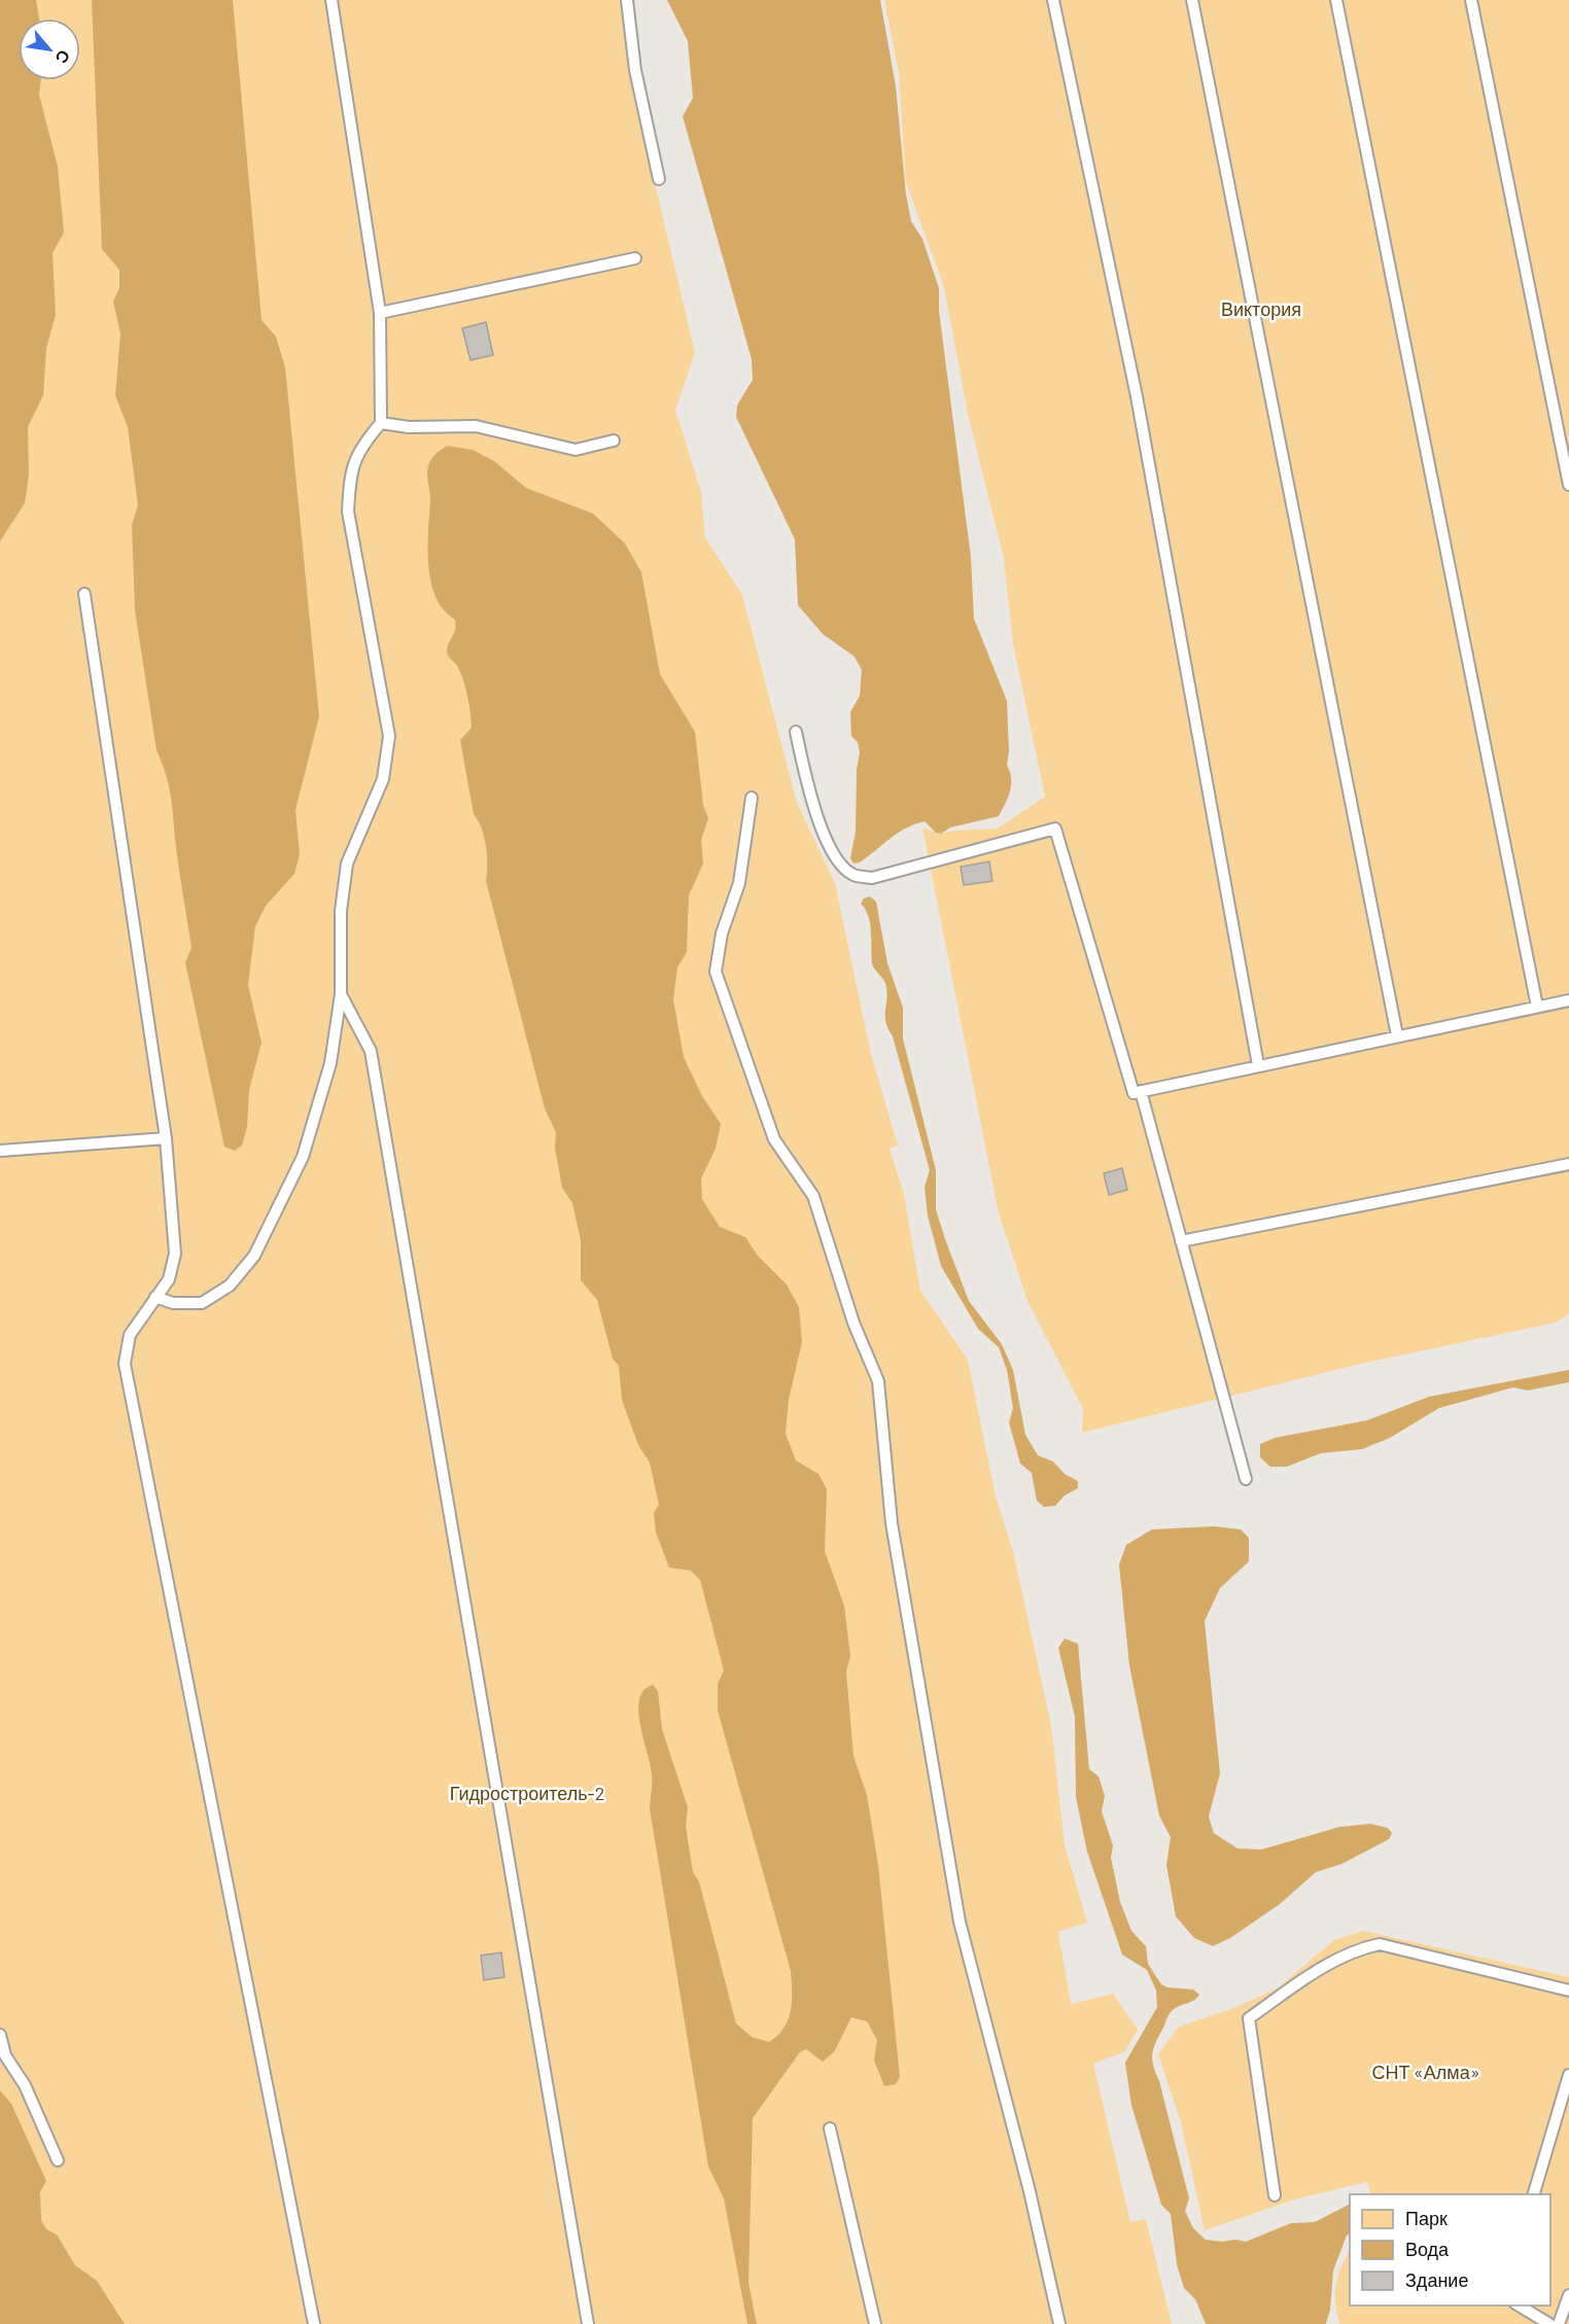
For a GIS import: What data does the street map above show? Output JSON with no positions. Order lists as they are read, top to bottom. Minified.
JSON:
{"parks":["Виктория","Гидростроитель-2","СНТ «Алма»"],"legend":["Парк","Вода","Здание"],"north":"bottom right"}
